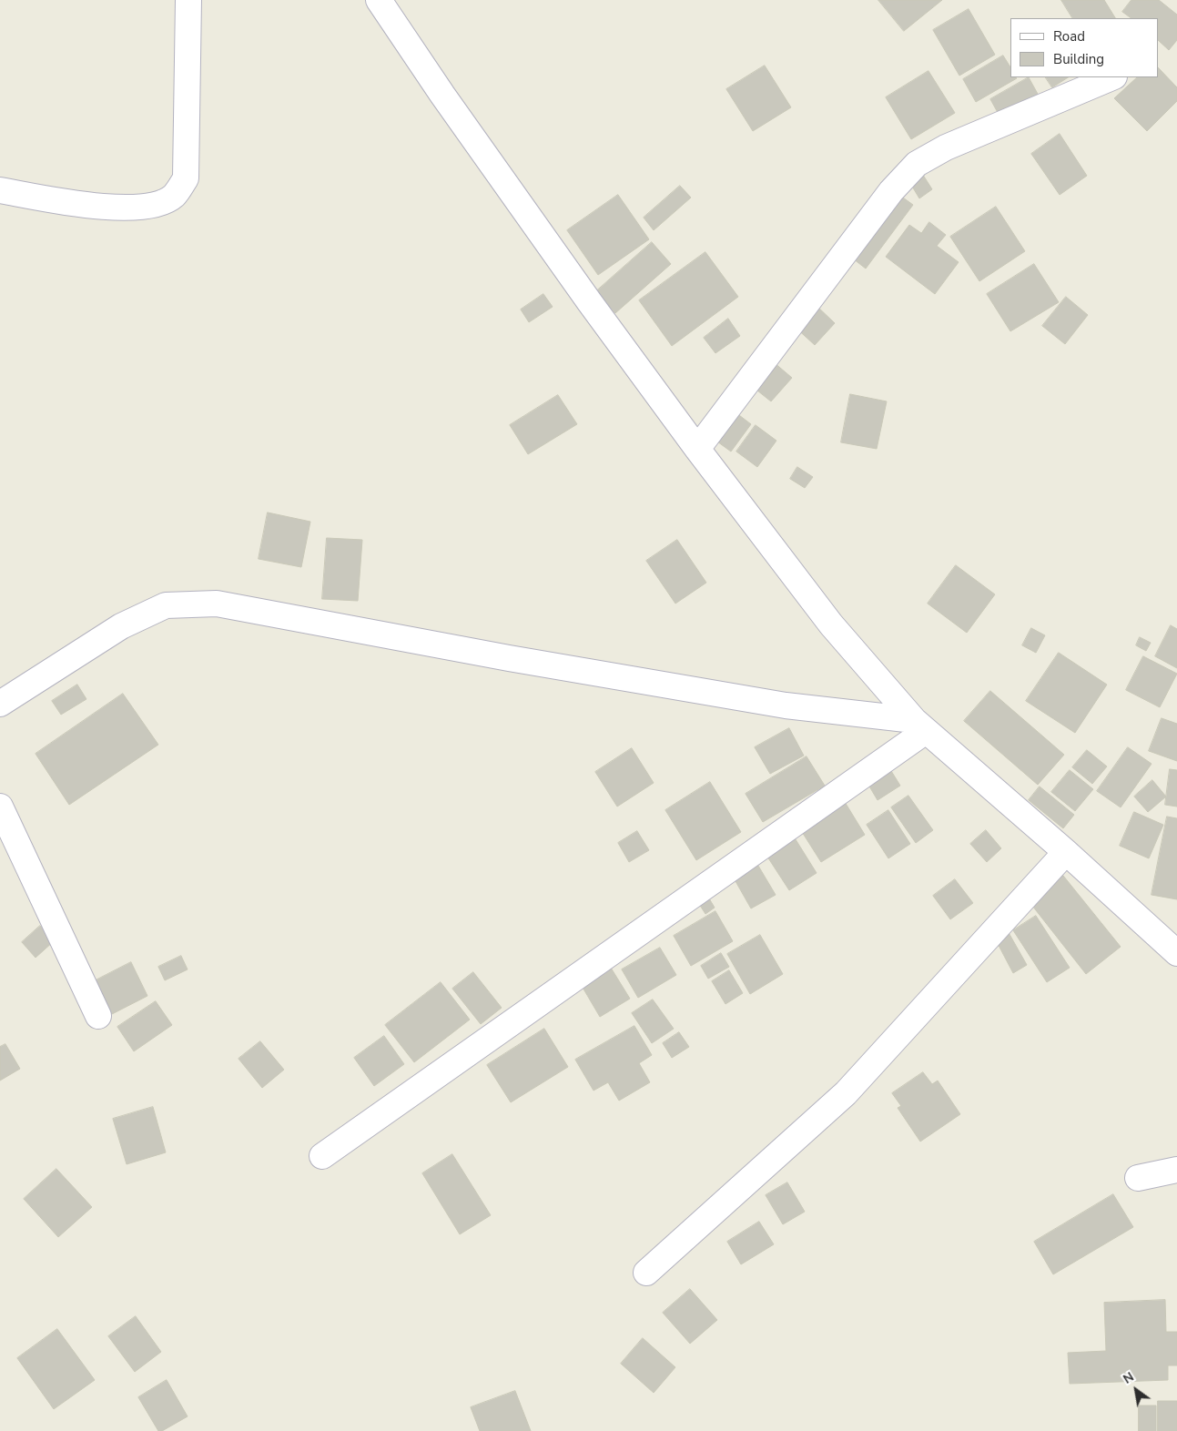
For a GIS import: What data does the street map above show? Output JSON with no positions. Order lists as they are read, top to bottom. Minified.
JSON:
{"legend":["Road","Building"],"north":"top left"}
